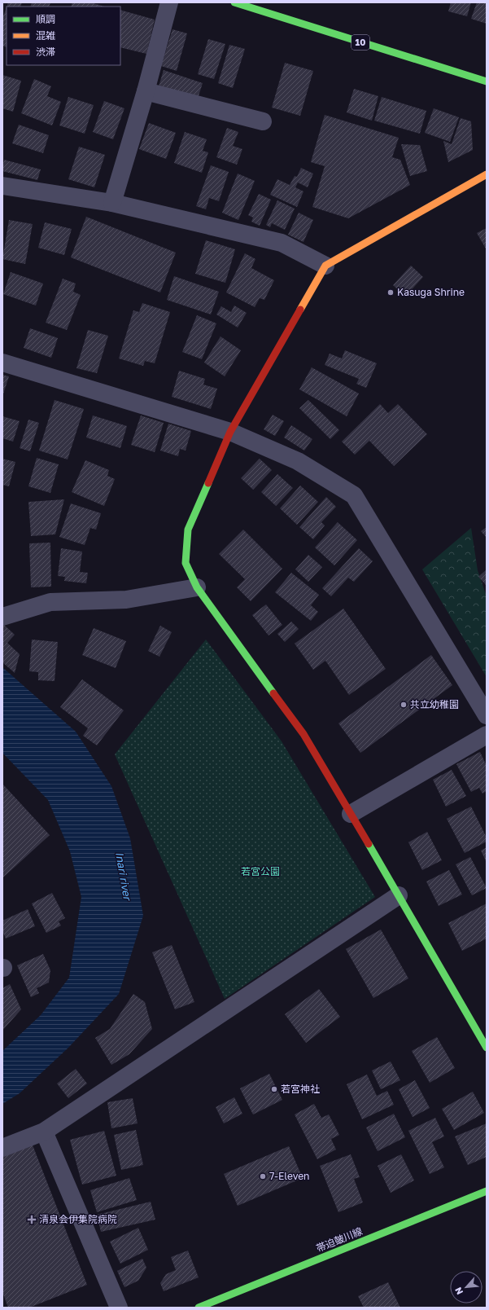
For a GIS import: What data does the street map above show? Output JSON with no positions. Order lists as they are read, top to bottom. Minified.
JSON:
{"streets":{"main road":["10","帯迫皷川線"]},"water":["Inari river"],"parks":["若宮公園"],"places":{"other":["Kasuga Shrine","共立幼稚園","若宮神社","7-Eleven"],"health":["清泉会伊集院病院"]},"legend":["順調","混雑","渋滞"],"north":"bottom left"}
